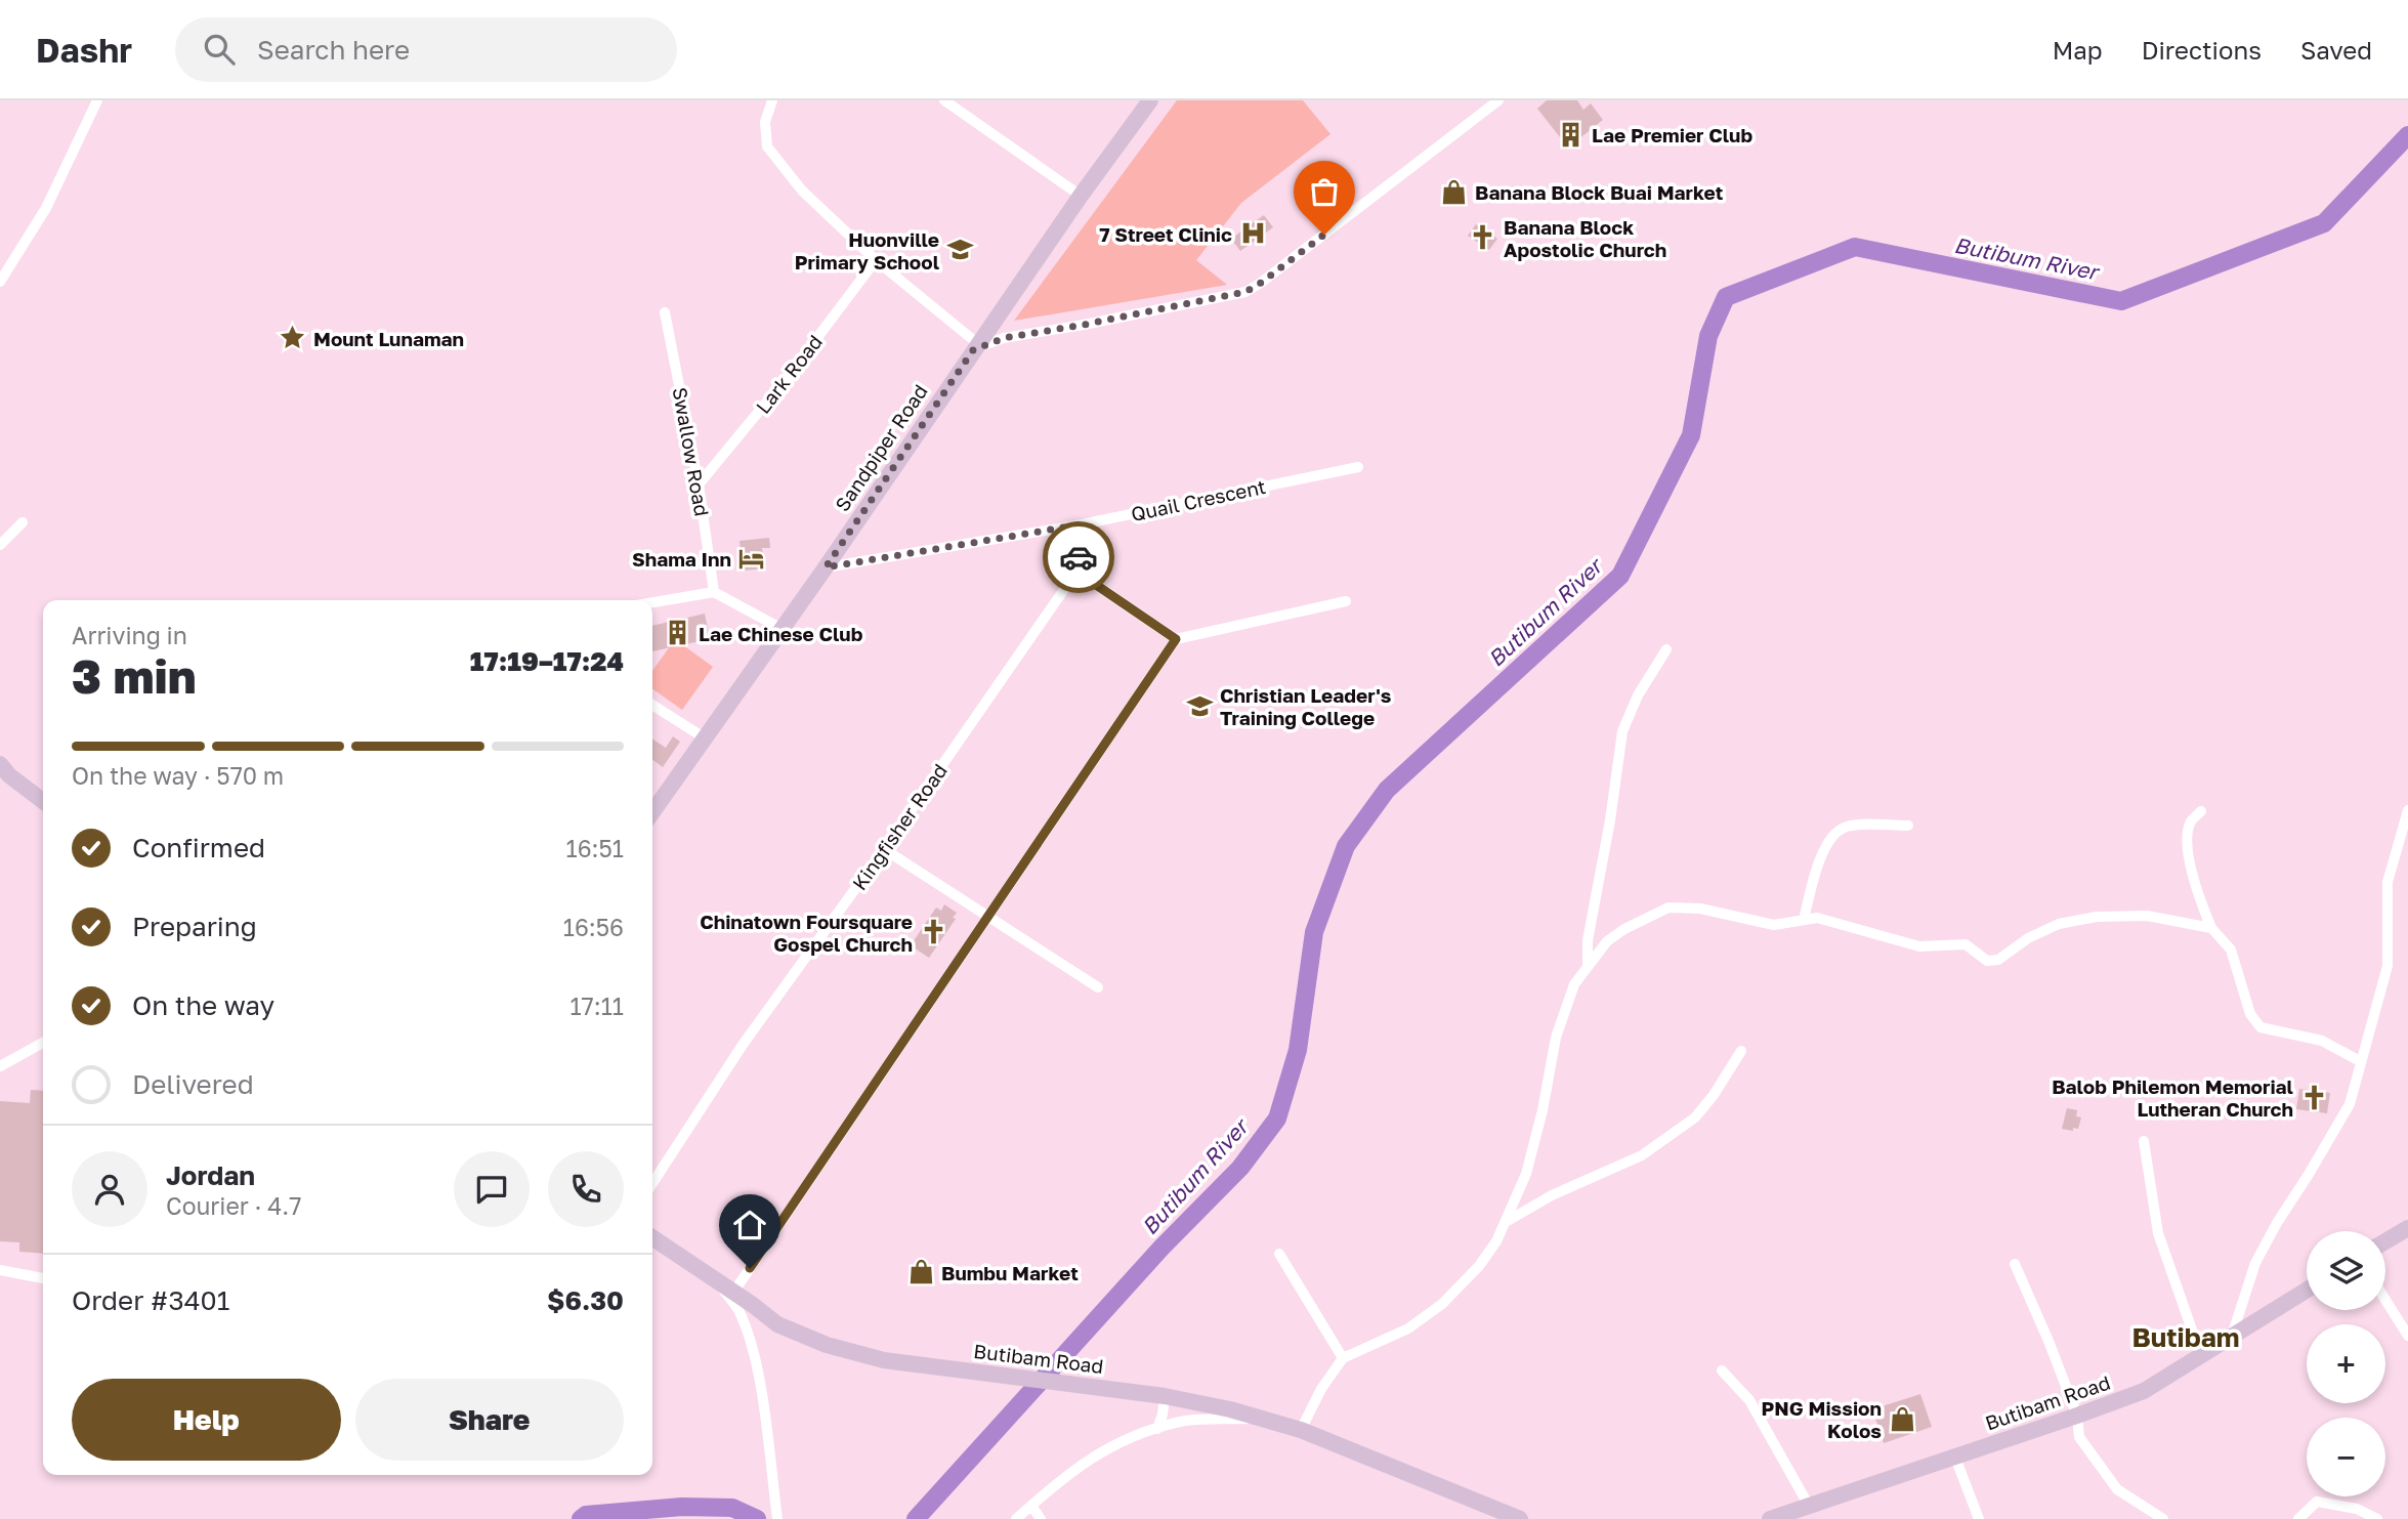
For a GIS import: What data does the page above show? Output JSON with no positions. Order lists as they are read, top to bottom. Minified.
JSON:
{"streets":{"street":["Lark Road","Sandpiper Road","Swallow Road","Quail Crescent","Kingfisher Road","Butibam Road"]},"crossings":[["Lark Road","Swallow Road"],["Sandpiper Road","Quail Crescent"],["Quail Crescent","Kingfisher Road"]],"districts":["Butibam"],"water":["Butibum River"],"places":{"building":["Lae Premier Club","Lae Chinese Club"],"shop":["Banana Block Buai Market","Bumbu Market","PNG Mission Kolos"],"hospital":["7 Street Clinic"],"church":["Banana Block Apostolic Church","Chinatown Foursquare Gospel Church","Balob Philemon Memorial Lutheran Church"],"school or university":["Huonville Primary School","Christian Leader's Training College"],"place":["Mount Lunaman"],"hotel":["Shama Inn"]},"page":{"header":"Dashr","search":"Search here","nav":["Map","Directions","Saved"],"heading":["3 min","Arriving in","17:19–17:24"],"panel":["Jordan","Courier · 4.7","Order #3401","$6.30"],"bar":"On the way · 570 m","list":[["Confirmed","16:51"],["Preparing","16:56"],["On the way","17:11"],"Delivered"],"map_buttons":["+","−"],"buttons":["Help","Share"]}}
